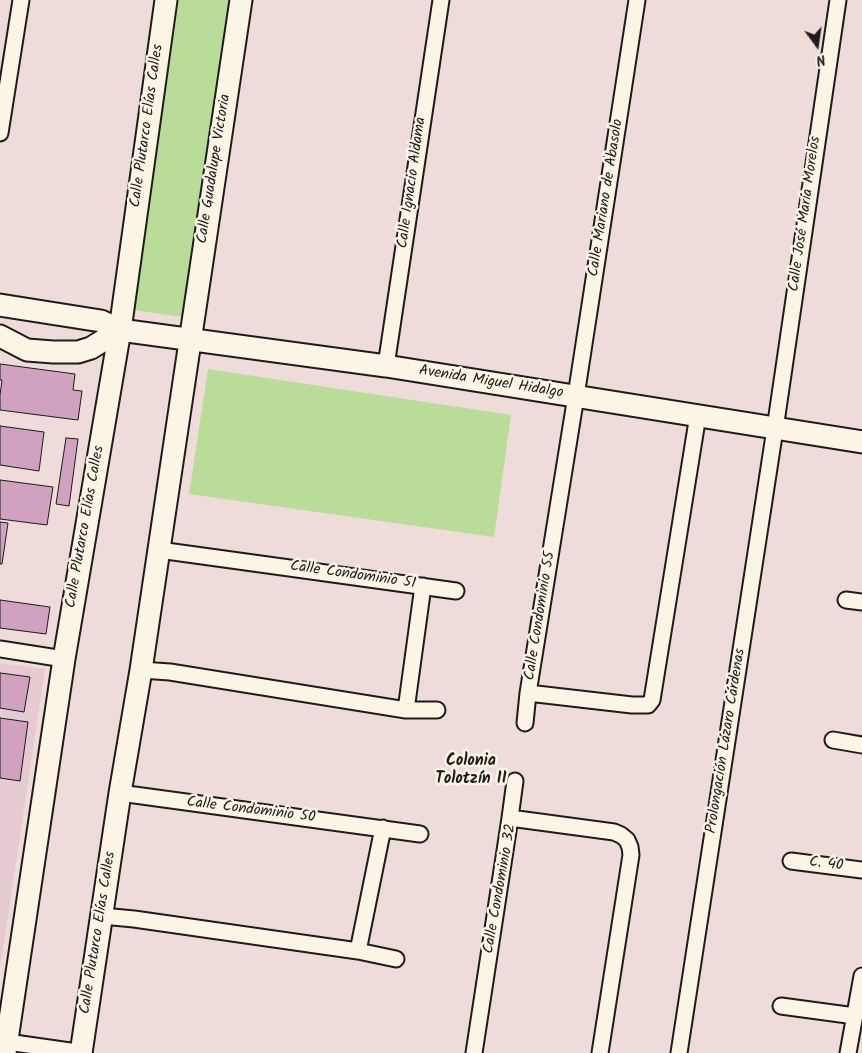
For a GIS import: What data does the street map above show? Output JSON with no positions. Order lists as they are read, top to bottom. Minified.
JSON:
{"streets":{"main road":["Calle Plutarco Elías Calles","Calle Guadalupe Victoria","Avenida Miguel Hidalgo"],"street":["Calle Ignacio Aldama","Calle Mariano de Abasolo","Calle José María Morelos","Calle Condominio 51","Calle Condominio 55","Prolongación Lázaro Cárdenas","Calle Condominio 50","C. 40","Calle Condominio 32"]},"crossings":[["Calle Plutarco Elías Calles","Calle Guadalupe Victoria"],["Calle Plutarco Elías Calles","Avenida Miguel Hidalgo"],["Calle Plutarco Elías Calles","Calle Condominio 51"],["Calle Plutarco Elías Calles","Calle Condominio 50"],["Calle Guadalupe Victoria","Avenida Miguel Hidalgo"],["Calle Ignacio Aldama","Avenida Miguel Hidalgo"],["Calle Mariano de Abasolo","Avenida Miguel Hidalgo"],["Calle Mariano de Abasolo","Calle Condominio 55"],["Calle José María Morelos","Avenida Miguel Hidalgo"],["Calle José María Morelos","Prolongación Lázaro Cárdenas"],["Avenida Miguel Hidalgo","Calle Condominio 55"],["Avenida Miguel Hidalgo","Prolongación Lázaro Cárdenas"]],"districts":["Colonia Tolotzín II"],"north":"bottom"}
